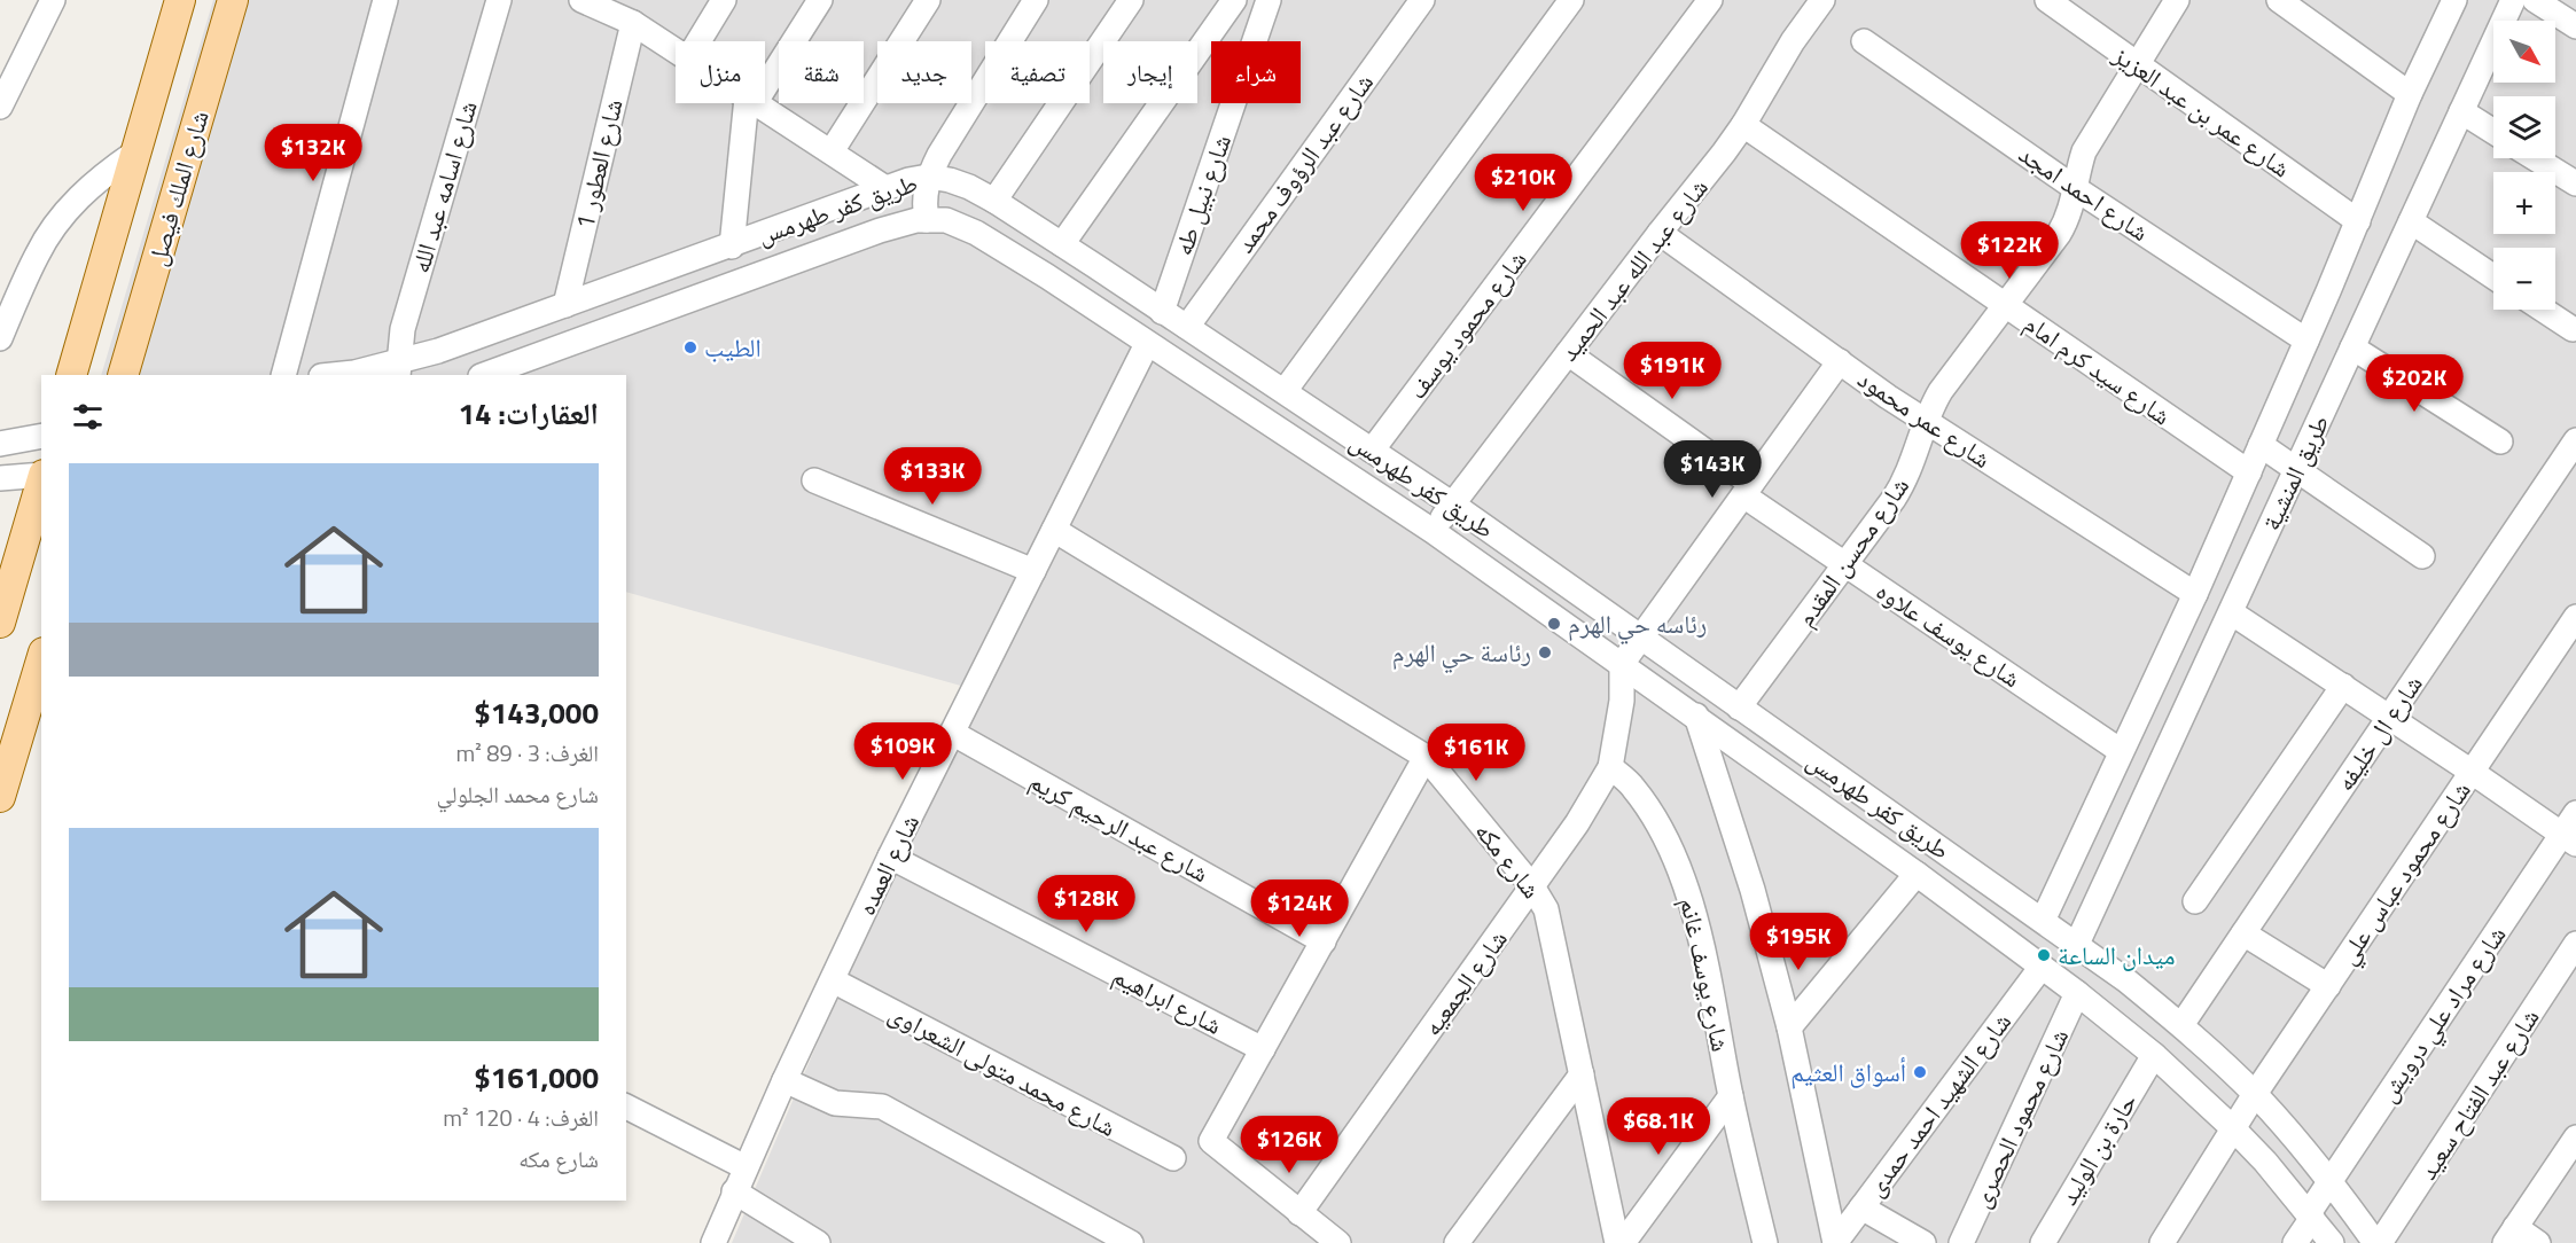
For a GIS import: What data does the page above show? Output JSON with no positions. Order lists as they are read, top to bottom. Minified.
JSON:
{"streets":{"main road":["شارع الملك فيصل"],"street":["شارع عمر بن عبد العزيز","شارع عبد الرؤوف محمد","شارع العطور 1","شارع اسامه عبد الله","شارع احمد امجد","شارع نبيل طه","طريق كفر طهرمس","شارع عبد الله عبد الحميد","شارع محمود يوسف","شارع سيد كرم امام","شارع عمر محمود","طريق المنشية","شارع محسن المقدم","شارع يوسف علاوه","شارع ال خليفه","شارع عبد الرحيم كريم","شارع مكه","شارع العمده","شارع محمود عباس علي","شارع يوسف غانم","شارع الجمعيه","شارع ابراهيم","شارع مراد علي درويش","شارع محمد متولى الشعراوى","شارع عبد الفتاح سعيد","شارع الشهيد احمد حمدى","شارع محمود الحصرى","حارة بن الوليد"]},"crossings":[["شارع عمر بن عبد العزيز","طريق المنشية"],["شارع عمر بن عبد العزيز","شارع محسن المقدم"],["شارع عبد الرؤوف محمد","طريق كفر طهرمس"],["شارع العطور 1","طريق كفر طهرمس"],["شارع اسامه عبد الله","طريق كفر طهرمس"],["شارع احمد امجد","طريق المنشية"],["شارع احمد امجد","شارع محسن المقدم"],["شارع نبيل طه","طريق كفر طهرمس"],["طريق كفر طهرمس","شارع عبد الله عبد الحميد"],["طريق كفر طهرمس","شارع محمود يوسف"],["طريق كفر طهرمس","طريق المنشية"],["طريق كفر طهرمس","شارع محسن المقدم"],["طريق كفر طهرمس","شارع ال خليفه"],["طريق كفر طهرمس","شارع العمده"],["طريق كفر طهرمس","شارع محمود عباس علي"],["طريق كفر طهرمس","شارع الجمعيه"],["طريق كفر طهرمس","شارع مراد علي درويش"],["طريق كفر طهرمس","شارع عبد الفتاح سعيد"],["طريق كفر طهرمس","شارع الشهيد احمد حمدى"],["طريق كفر طهرمس","شارع محمود الحصرى"],["طريق كفر طهرمس","حارة بن الوليد"],["شارع عبد الله عبد الحميد","شارع سيد كرم امام"],["شارع عبد الله عبد الحميد","شارع عمر محمود"],["شارع عبد الله عبد الحميد","شارع يوسف علاوه"],["شارع سيد كرم امام","طريق المنشية"],["شارع سيد كرم امام","شارع محسن المقدم"],["شارع عمر محمود","طريق المنشية"],["شارع عمر محمود","شارع محسن المقدم"],["طريق المنشية","شارع يوسف علاوه"],["شارع محسن المقدم","شارع يوسف علاوه"],["شارع عبد الرحيم كريم","شارع العمده"],["شارع مكه","شارع العمده"],["شارع مكه","شارع الجمعيه"],["شارع العمده","شارع ابراهيم"],["شارع العمده","شارع محمد متولى الشعراوى"],["شارع يوسف غانم","شارع الجمعيه"]],"places":["الطيب","رئاسه حي الهرم","رئاسة حي الهرم","ميدان الساعة","أسواق العثيم"],"north":"bottom right","page":{"map_buttons":["+","−"],"chip":["شراء","إيجار","تصفية","جديد","شقة","منزل"],"price":["$132K","$210K","$122K","$191K","$202K","$143K","$133K","$109K","$161K","$128K","$124K","$195K","$68.1K","$126K"],"heading":"العقارات: 14","list":[{"name":"$143,000","note":"الغرف: 3 · 89 m² · شارع محمد الجلولي"},{"name":"$161,000","note":"الغرف: 4 · 120 m² · شارع مكه"}]}}
